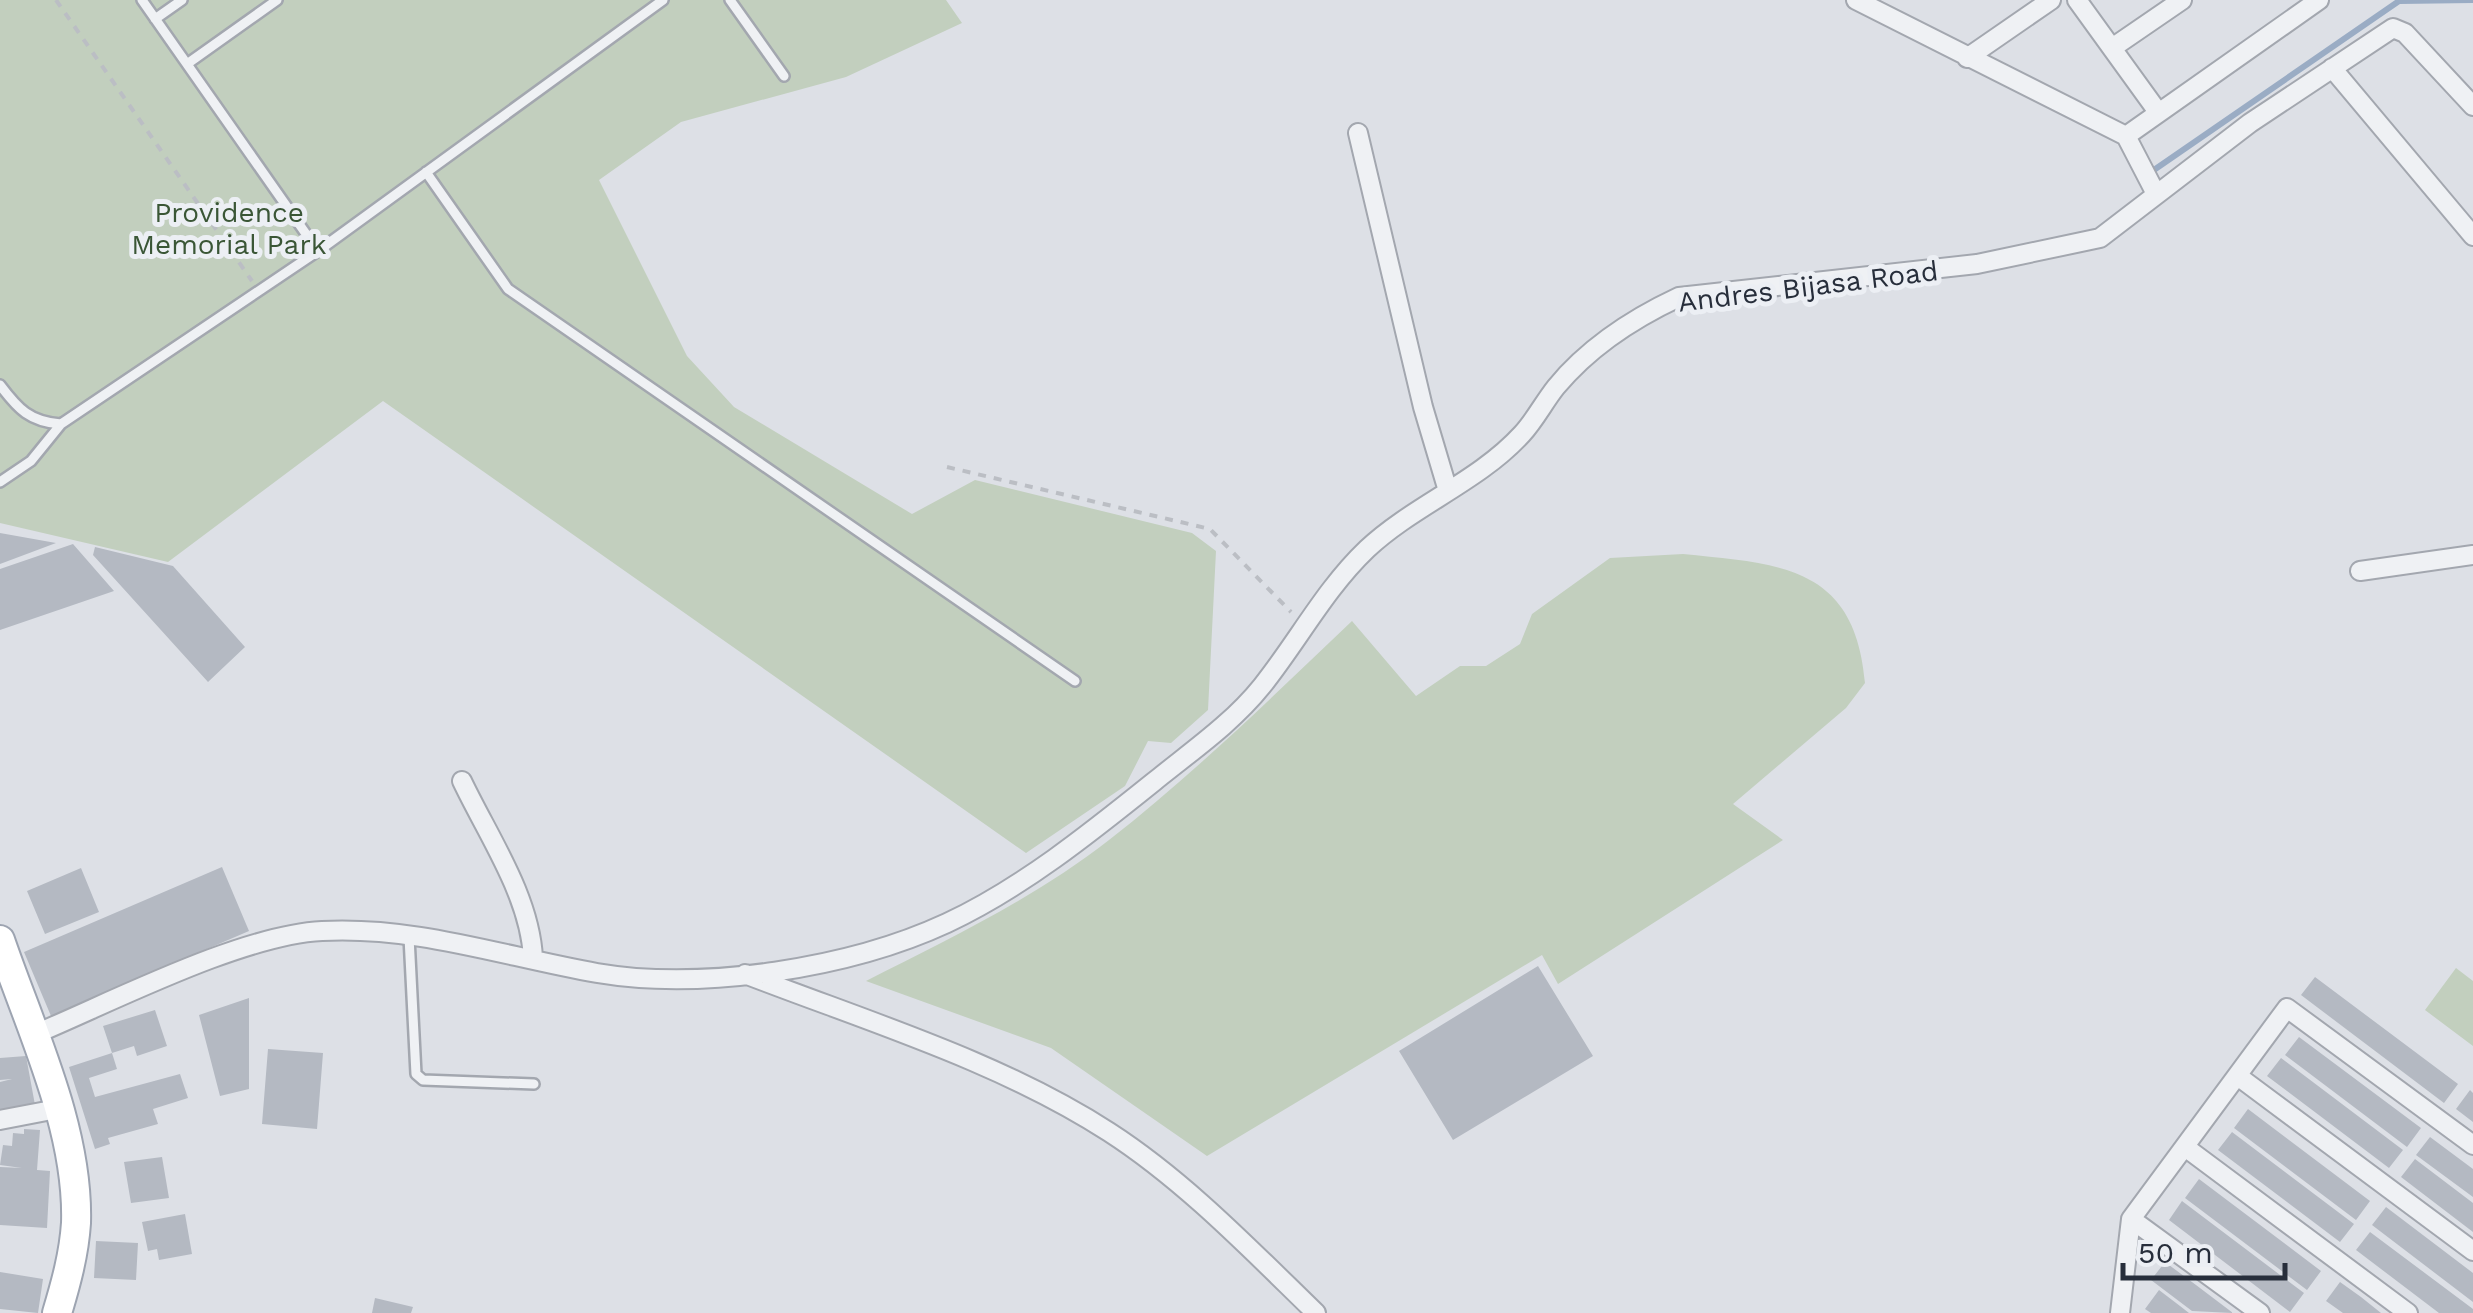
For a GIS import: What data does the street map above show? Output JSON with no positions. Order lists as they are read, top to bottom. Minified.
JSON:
{"streets":{"street":["Andres Bijasa Road"]},"parks":["Providence Memorial Park"],"scale_bar":"50 m"}
